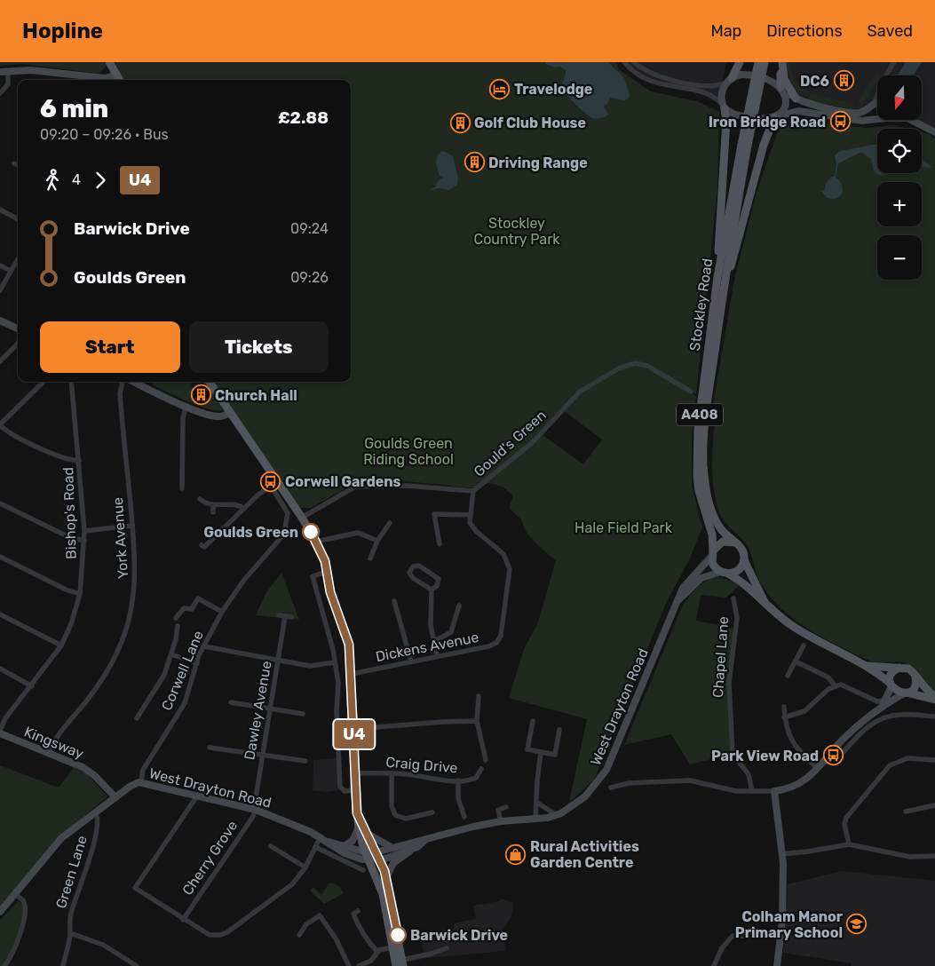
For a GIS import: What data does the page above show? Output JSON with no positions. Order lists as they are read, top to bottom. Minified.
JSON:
{"streets":{"main road":["Stockley Road","A408"],"street":["Gould's Green","Bishop's Road","York Avenue","Dickens Avenue","Chapel Lane","Corwell Lane","West Drayton Road","Dawley Avenue","Kingsway","Craig Drive","Cherry Grove","Green Lane"]},"crossings":[["Stockley Road","West Drayton Road"],["Bishop's Road","Kingsway"],["York Avenue","Kingsway"],["Corwell Lane","West Drayton Road"],["West Drayton Road","Dawley Avenue"],["West Drayton Road","Kingsway"],["West Drayton Road","Cherry Grove"],["West Drayton Road","Green Lane"],["Dawley Avenue","Cherry Grove"]],"parks":["Stockley Country Park","Goulds Green Riding School","Hale Field Park"],"places":{"building":["DC6","Golf Club House","Driving Range","Church Hall"],"hotel":["Travelodge"],"bus stop":["Iron Bridge Road","Corwell Gardens","Park View Road"],"other":["Goulds Green","Barwick Drive"],"shop":["Rural Activities Garden Centre"],"school or university":["Colham Manor Primary School"]},"lines":["bus line U4"],"north":"bottom","page":{"header":"Hopline","nav":["Map","Directions","Saved"],"on_map":"U4","map_buttons":["+","−"],"heading":["6 min","09:20 – 09:26 · Bus","£2.88"],"legs":["4","U4"],"list":[{"name":"Barwick Drive","value":"09:24"},{"name":"Goulds Green","value":"09:26"}],"buttons":["Start","Tickets"]}}
